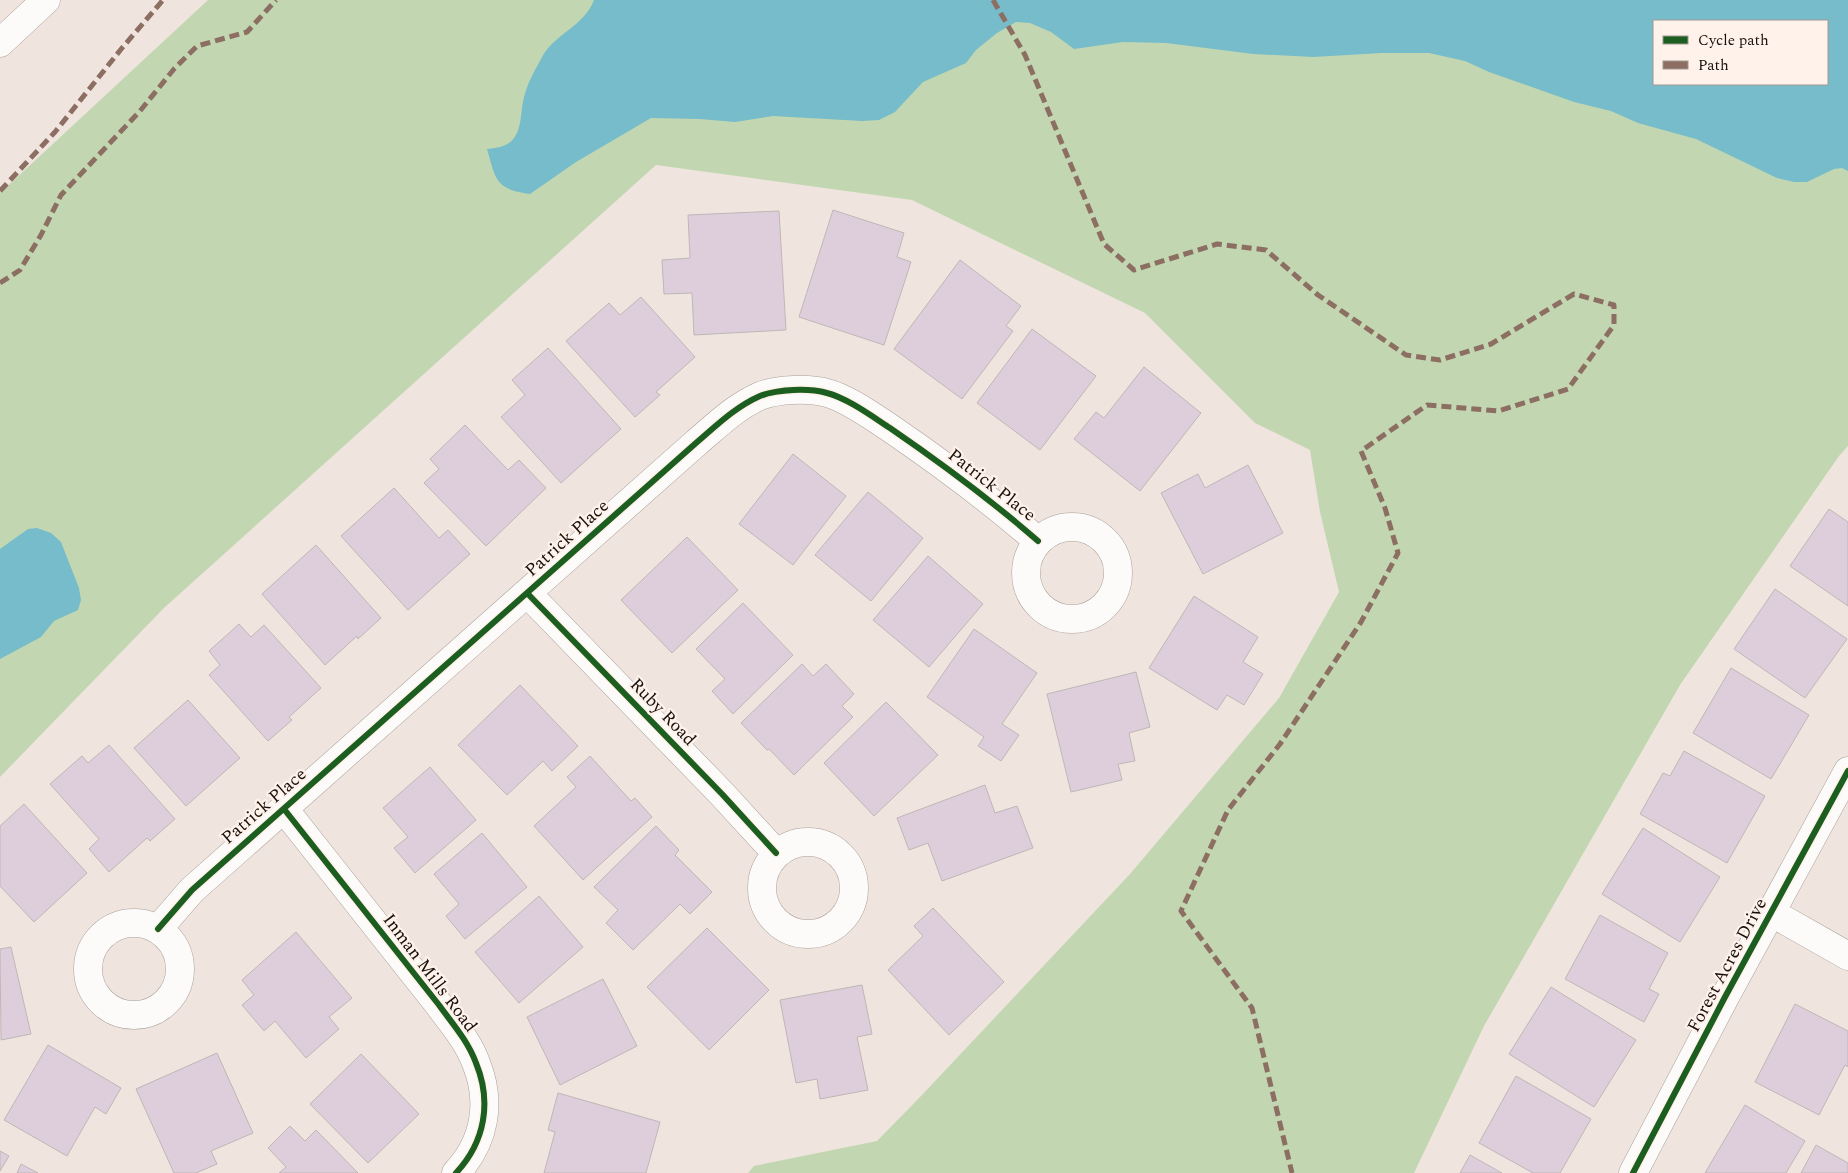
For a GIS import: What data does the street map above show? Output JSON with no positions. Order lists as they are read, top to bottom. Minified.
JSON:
{"streets":{"street":["Patrick Place","Ruby Road","Forest Acres Drive","Inman Mills Road"]},"crossings":[["Patrick Place","Ruby Road"],["Patrick Place","Inman Mills Road"]],"legend":["Cycle path","Path"]}
